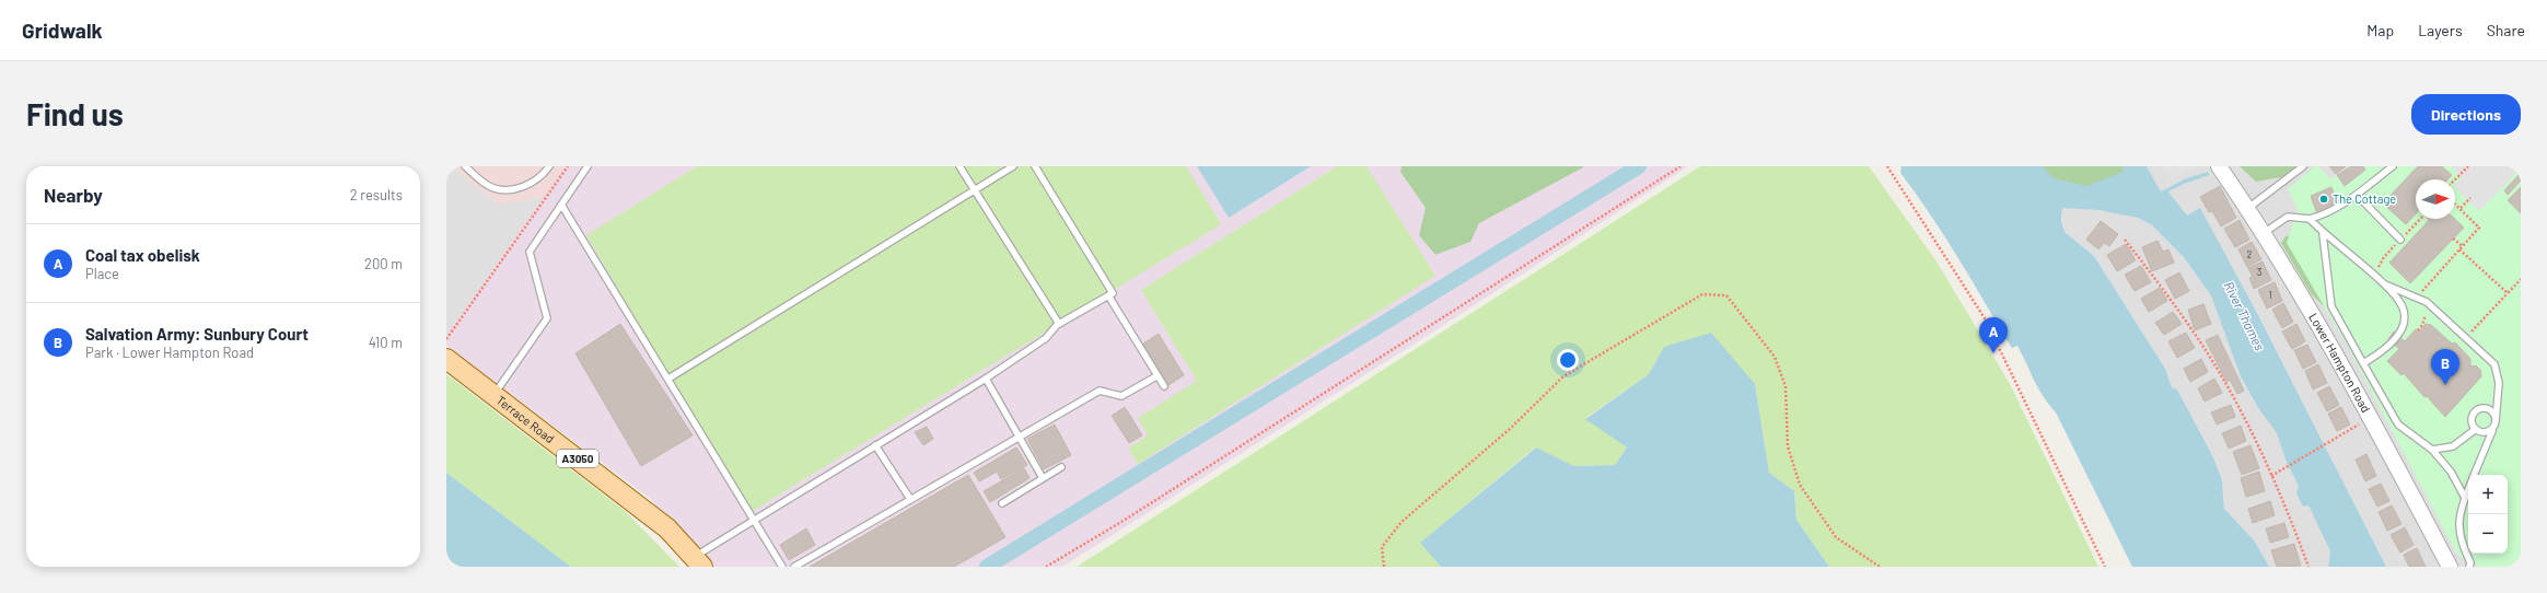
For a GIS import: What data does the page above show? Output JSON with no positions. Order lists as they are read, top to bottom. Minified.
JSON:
{"streets":{"main road":["Terrace Road","A3050"],"street":["Lower Hampton Road"]},"water":["River Thames"],"places":["The Cottage"],"house_numbers":["2","3","1"],"north":"right","page":{"header":"Gridwalk","nav":["Map","Layers","Share"],"buttons":"Directions","title":"Find us","heading":["Nearby","2 results"],"list":[{"mark":"A","name":"Coal tax obelisk","note":"Place","value":"200 m"},{"mark":"B","name":"Salvation Army: Sunbury Court","note":"Park · Lower Hampton Road","value":"410 m"}],"pins":["A","B"],"map_buttons":["+","−"]}}
